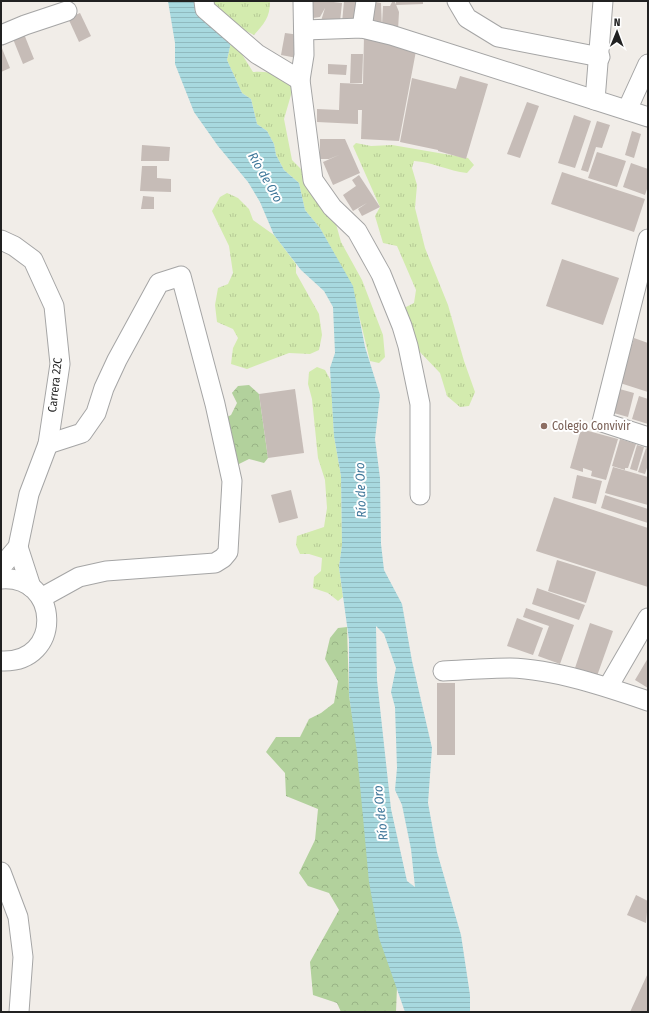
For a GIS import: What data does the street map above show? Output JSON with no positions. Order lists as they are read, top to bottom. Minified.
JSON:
{"streets":{"street":["Carrera 22C"]},"water":["Río de Oro"],"places":["Colegio Convivir"],"north":"top"}
